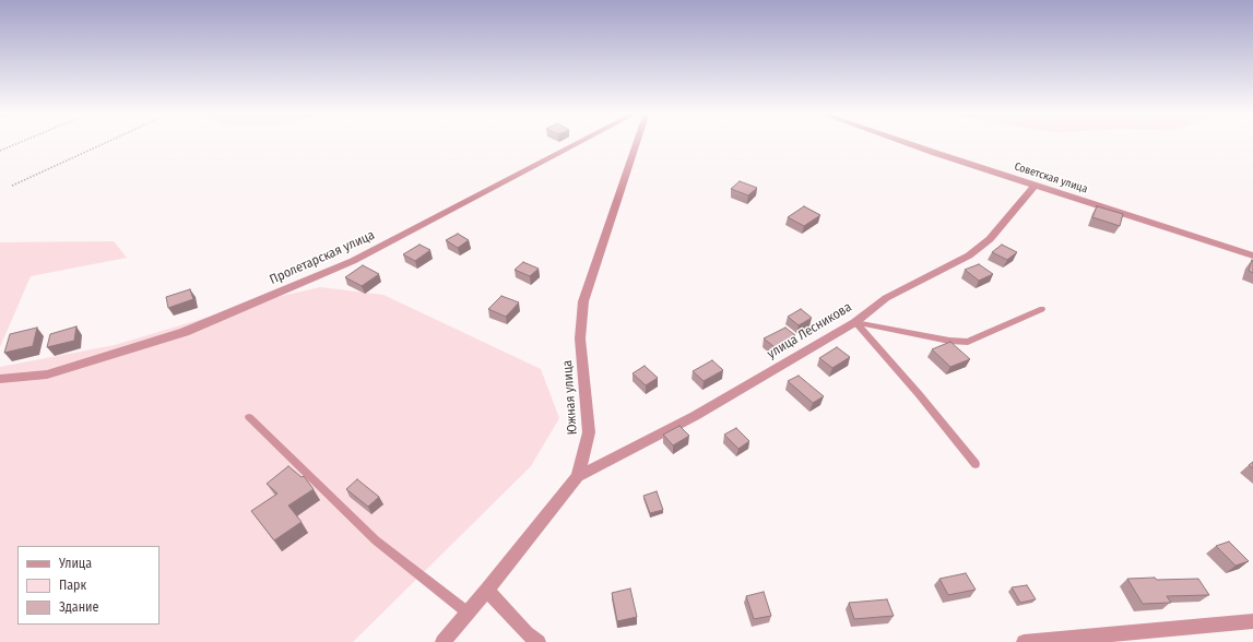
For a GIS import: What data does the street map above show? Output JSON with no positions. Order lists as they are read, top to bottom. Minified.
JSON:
{"streets":{"street":["Советская улица","Пролетарская улица","улица Лесникова","Южная улица"]},"crossings":[["Советская улица","улица Лесникова"],["улица Лесникова","Южная улица"]],"legend":["Улица","Парк","Здание"]}
